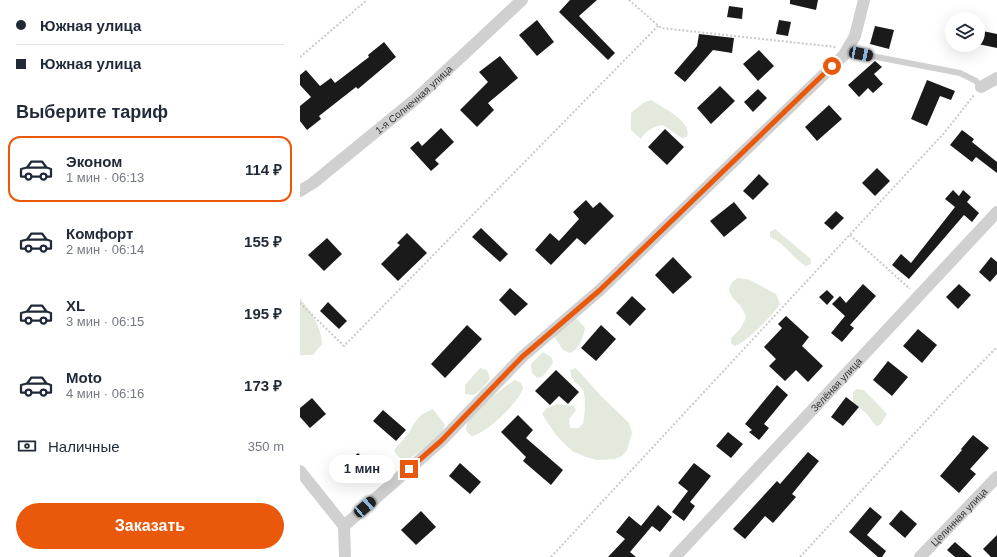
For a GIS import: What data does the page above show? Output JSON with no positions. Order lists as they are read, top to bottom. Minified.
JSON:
{"streets":{"street":["1-я Солнечная улица","Зелёная улица","Целинная улица"]},"page":{"banner":["Южная улица","Южная улица"],"heading":"Выберите тариф","list":[{"name":"Эконом","note":"1 мин · 06:13","value":"114 ₽"},{"name":"Комфорт","note":"2 мин · 06:14","value":"155 ₽"},{"name":"XL","note":"3 мин · 06:15","value":"195 ₽"},{"name":"Moto","note":"4 мин · 06:16","value":"173 ₽"}],"pay":["Наличные","350 m"],"bubble":"1 мин","buttons":"Заказать"}}
